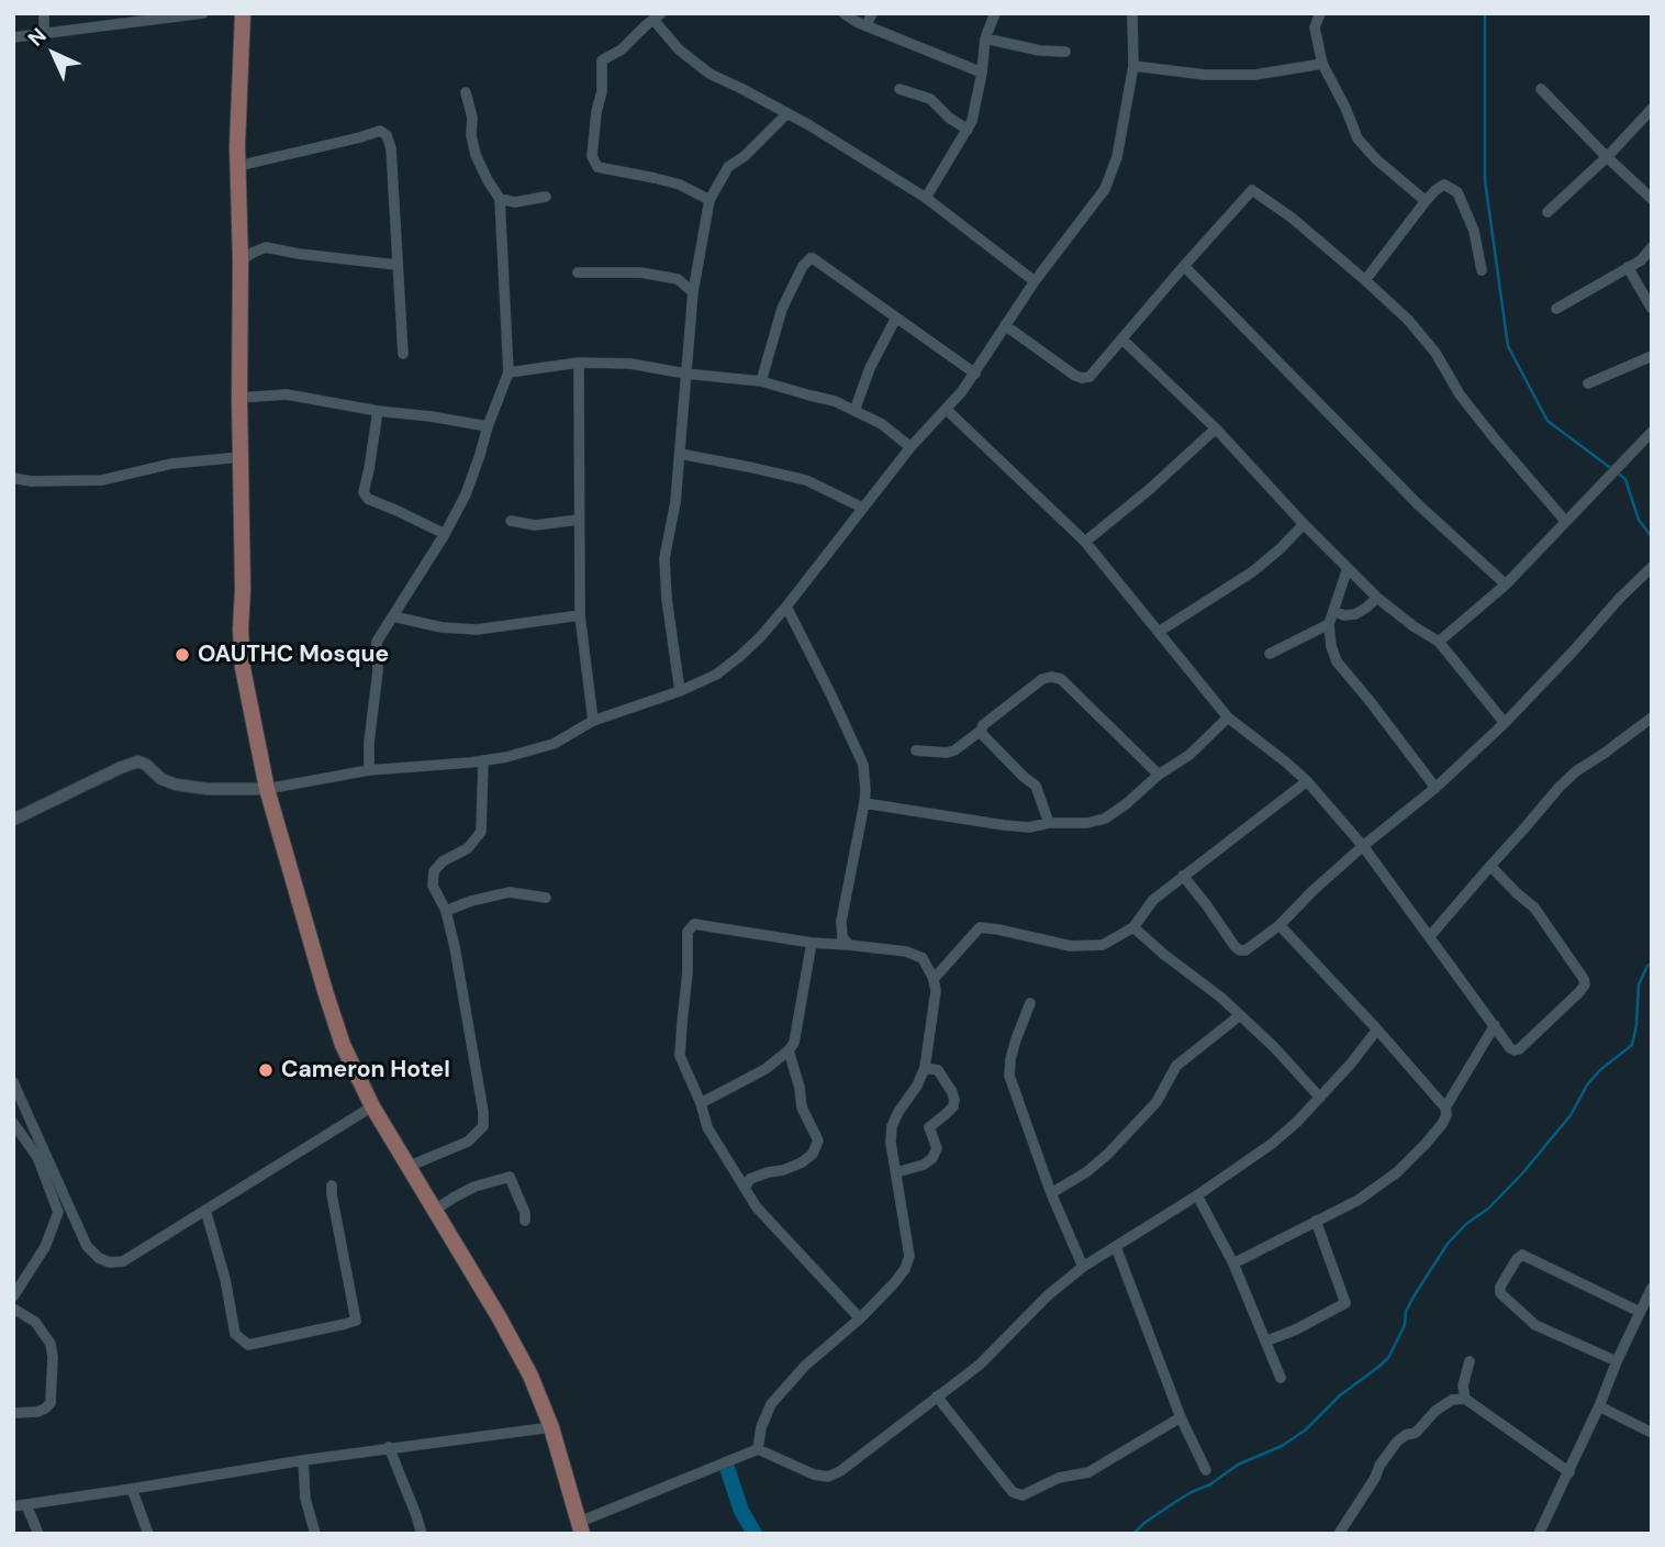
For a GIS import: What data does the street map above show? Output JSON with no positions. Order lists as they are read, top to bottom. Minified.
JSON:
{"places":["OAUTHC Mosque","Cameron Hotel"],"north":"top left"}
